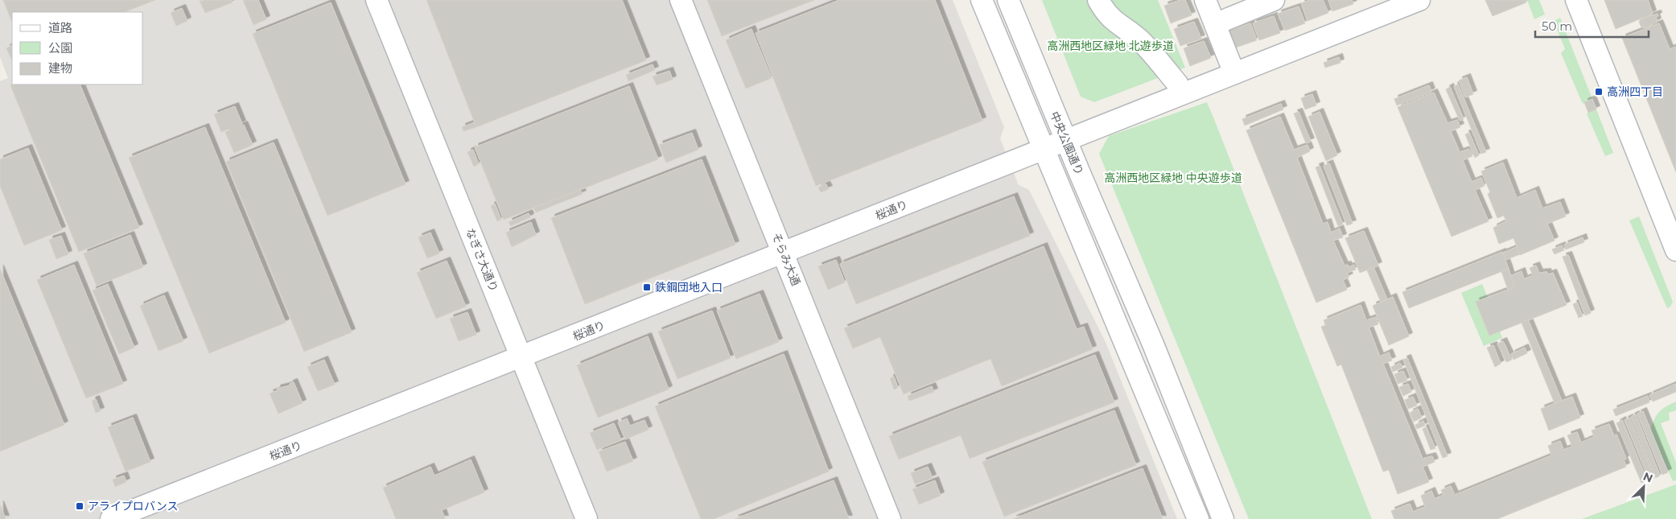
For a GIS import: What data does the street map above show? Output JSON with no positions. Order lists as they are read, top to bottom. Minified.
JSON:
{"streets":{"street":["中央公園通り","桜通り","そらみ大通","なぎさ大通り"]},"crossings":[["中央公園通り","桜通り"],["桜通り","そらみ大通"],["桜通り","なぎさ大通り"]],"parks":["高洲西地区緑地 北遊歩道","高洲西地区緑地 中央遊歩道"],"places":{"transit":["高洲四丁目","鉄鋼団地入口","アライプロバンス"]},"legend":["道路","公園","建物"],"scale_bar":"50 m","north":"top right"}
